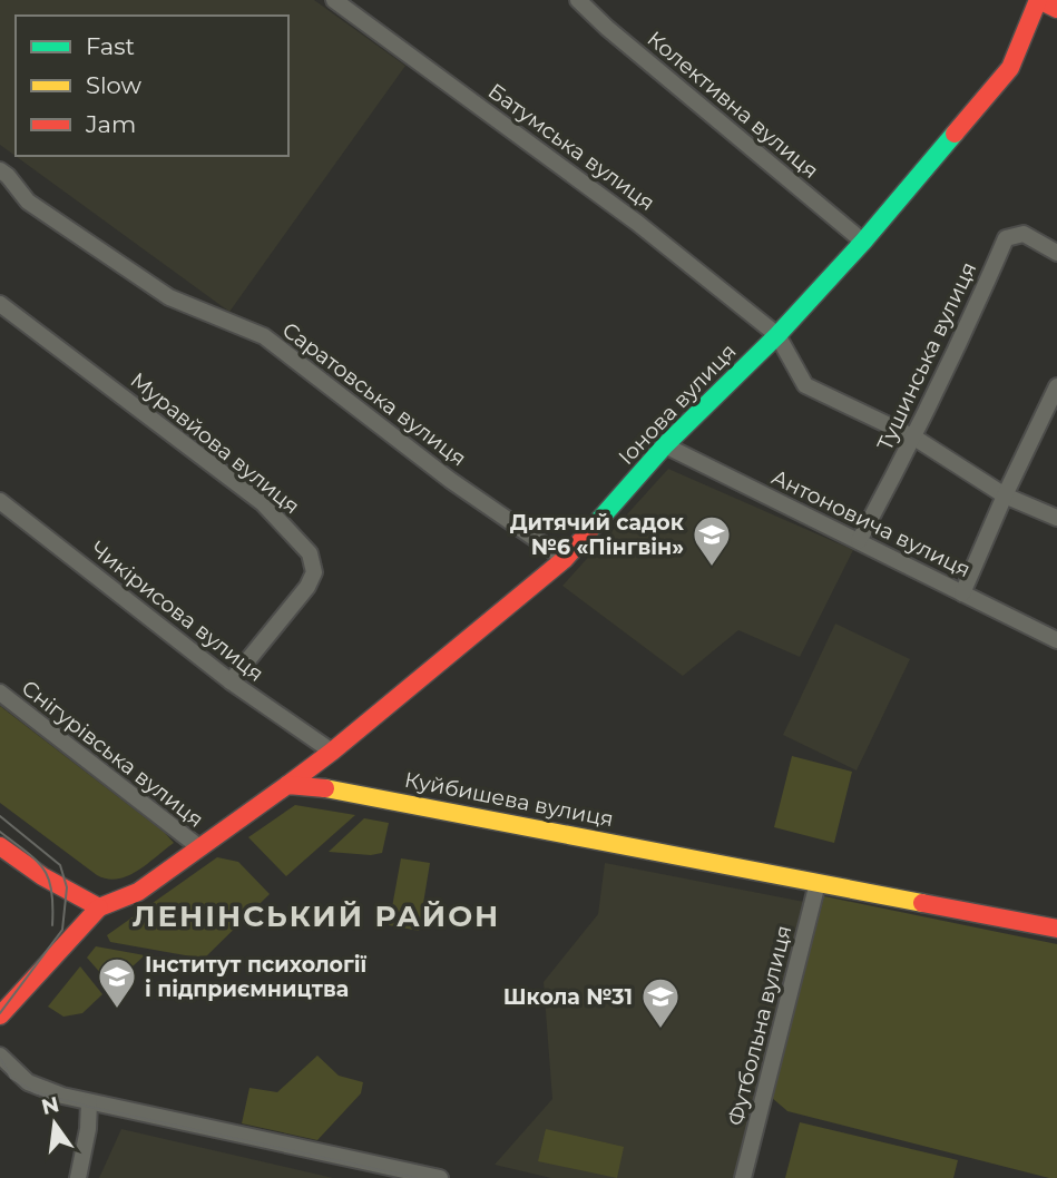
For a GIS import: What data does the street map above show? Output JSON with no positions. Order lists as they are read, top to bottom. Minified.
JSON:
{"streets":{"street":["Колективна вулиця","Батумська вулиця","Тушинська вулиця","Саратовська вулиця","Іонова вулиця","Муравйова вулиця","Антоновича вулиця","Чикірисова вулиця","Снігурівська вулиця","Куйбишева вулиця","Футбольна вулиця"]},"crossings":[["Колективна вулиця","Іонова вулиця"],["Батумська вулиця","Іонова вулиця"],["Тушинська вулиця","Антоновича вулиця"],["Саратовська вулиця","Іонова вулиця"],["Іонова вулиця","Антоновича вулиця"],["Іонова вулиця","Чикірисова вулиця"],["Іонова вулиця","Куйбишева вулиця"],["Муравйова вулиця","Чикірисова вулиця"],["Куйбишева вулиця","Футбольна вулиця"]],"districts":["ЛЕНІНСЬКИЙ РАЙОН"],"places":{"school or university":["Дитячий садок №6 «Пінгвін»","Інститут психології і підприємництва","Школа №31"]},"legend":["Fast","Slow","Jam"],"north":"top"}
